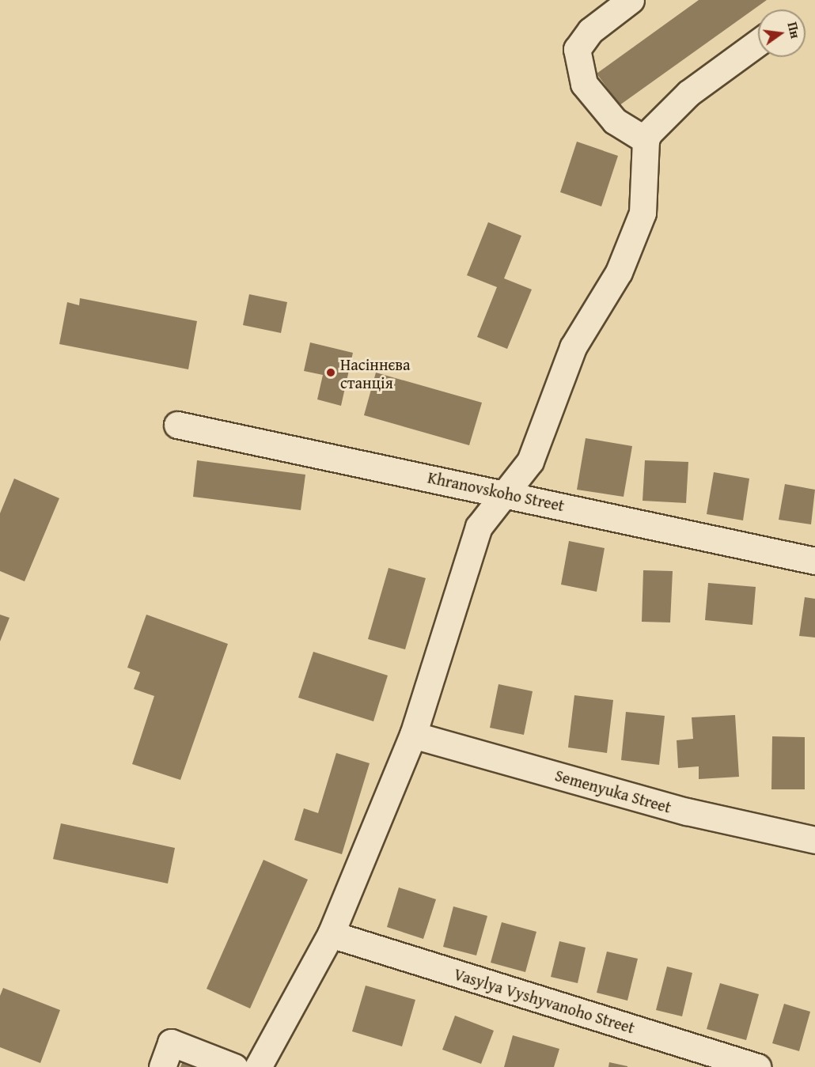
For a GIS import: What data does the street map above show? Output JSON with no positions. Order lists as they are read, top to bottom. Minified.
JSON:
{"streets":{"street":["Khranovskoho Street","Semenyuka Street","Vasylya Vyshyvanoho Street"]},"places":["Насіннєва станція"],"north":"right"}
